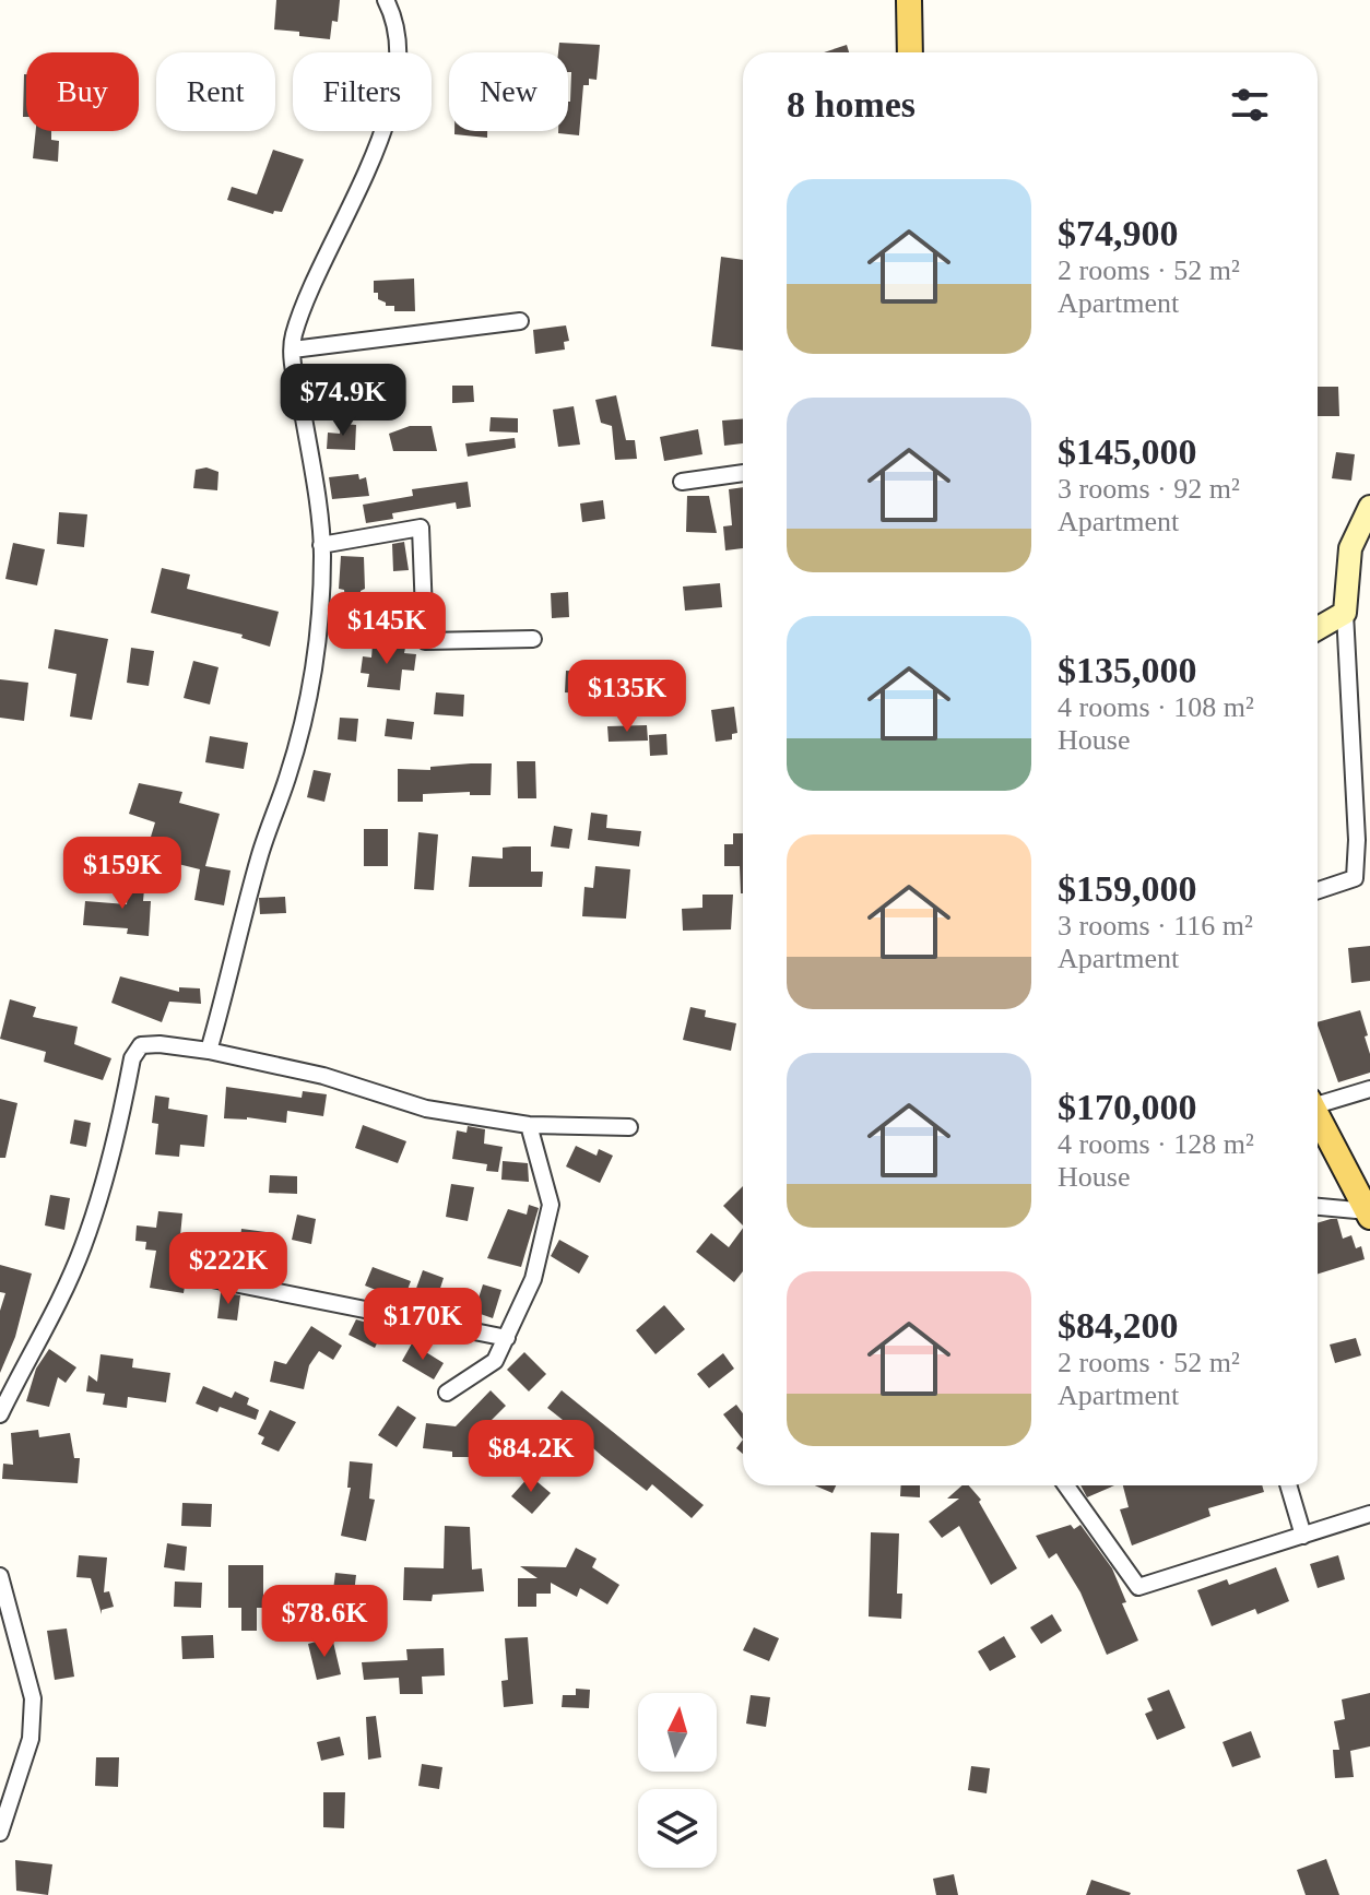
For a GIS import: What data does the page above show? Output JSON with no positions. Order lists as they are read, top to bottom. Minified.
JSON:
{"north":"top","page":{"chip":["Buy","Rent","Filters","New"],"heading":"8 homes","list":[{"name":"$74,900","note":"2 rooms · 52 m² · Apartment"},{"name":"$145,000","note":"3 rooms · 92 m² · Apartment"},{"name":"$135,000","note":"4 rooms · 108 m² · House"},{"name":"$159,000","note":"3 rooms · 116 m² · Apartment"},{"name":"$170,000","note":"4 rooms · 128 m² · House"},{"name":"$84,200","note":"2 rooms · 52 m² · Apartment"}],"price":["$74.9K","$145K","$135K","$159K","$222K","$170K","$84.2K","$78.6K"]}}
